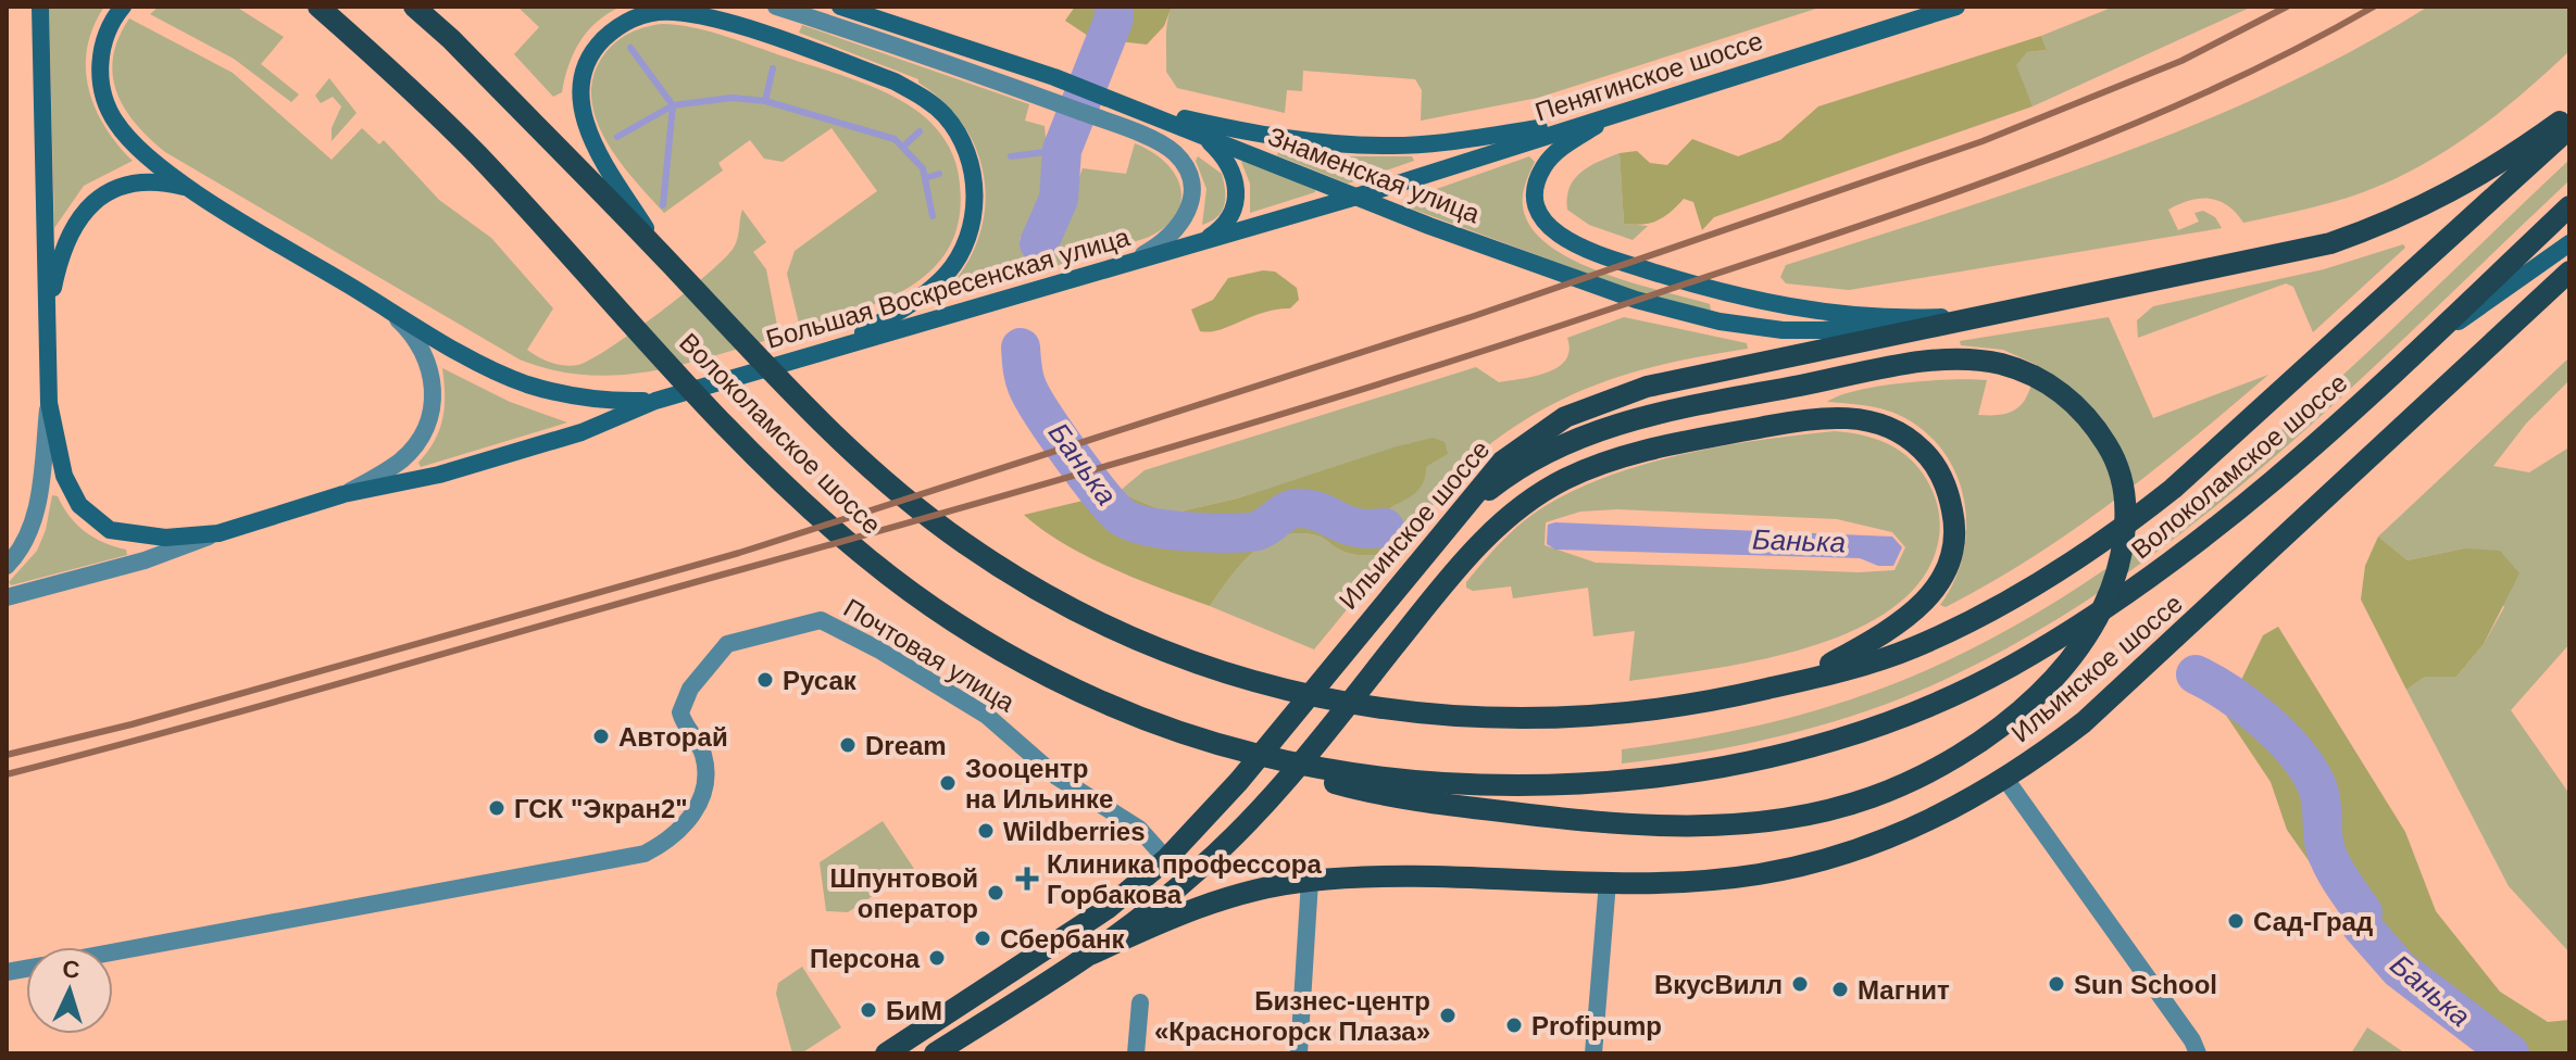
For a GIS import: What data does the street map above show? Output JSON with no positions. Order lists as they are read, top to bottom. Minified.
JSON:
{"streets":{"main road":["Пенягинское шоссе","Знаменская улица","Большая Воскресенская улица","Волоколамское шоссе","Ильинское шоссе"],"street":["Почтовая улица"]},"crossings":[["Пенягинское шоссе","Знаменская улица"],["Пенягинское шоссе","Большая Воскресенская улица"],["Знаменская улица","Большая Воскресенская улица"],["Ильинское шоссе","Почтовая улица"]],"water":["Банька"],"places":{"other":["Русак","Авторай","Dream","Зооцентр на Ильинке","ГСК \"Экран2\"","Wildberries","Шпунтовой оператор","Сад-Град","Сбербанк","Персона","ВкусВилл","Sun School","Магнит","БиМ","Бизнес-центр «Красногорск Плаза»","Profipump"],"health":["Клиника профессора Горбакова"]},"north":"top"}
